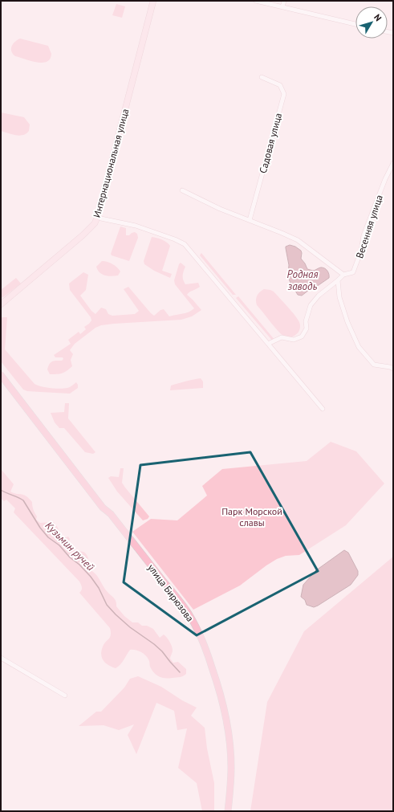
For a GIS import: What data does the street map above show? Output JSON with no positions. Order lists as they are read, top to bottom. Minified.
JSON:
{"streets":{"main road":["Интернациональная улица","улица Бирюзова"],"street":["Садовая улица","Весенняя улица"]},"water":["Родная заводь","Кузьмин ручей"],"parks":["Парк Морской славы"],"north":"top right"}
